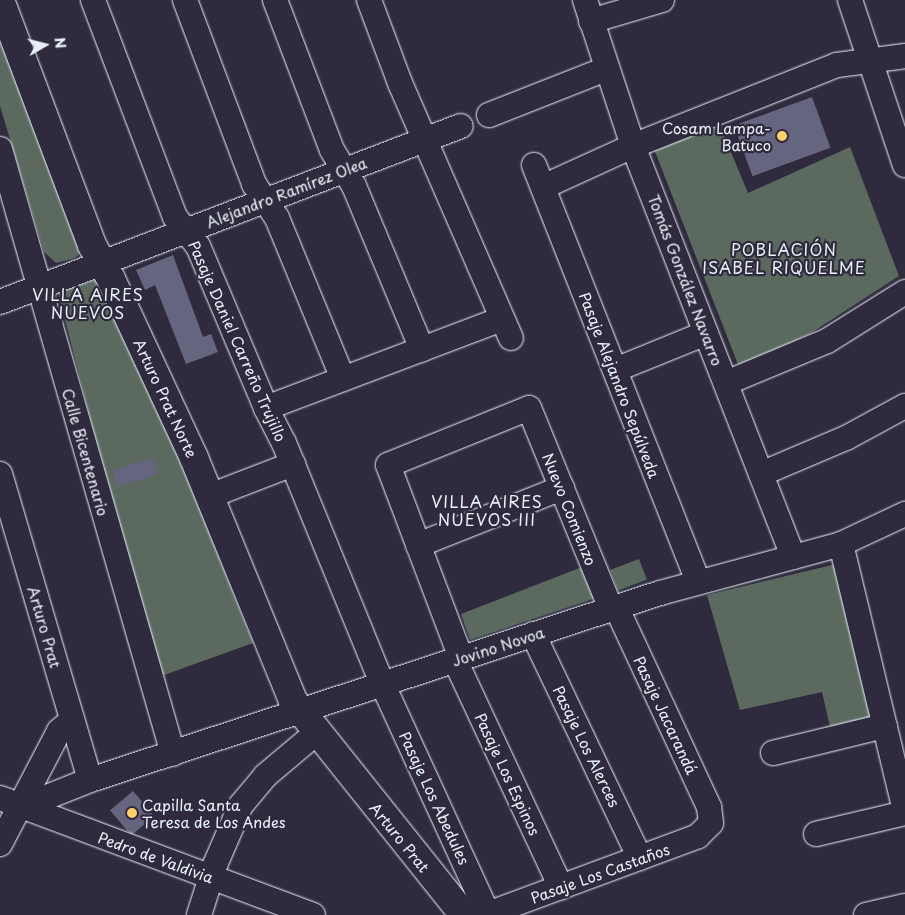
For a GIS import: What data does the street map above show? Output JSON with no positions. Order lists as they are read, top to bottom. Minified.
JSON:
{"streets":{"main road":["Arturo Prat Norte","Arturo Prat"],"street":["Alejandro Ramírez Olea","Tomás González Navarro","Pasaje Daniel Carreño Trujillo","Pasaje Alejandro Sepúlveda","Calle Bicentenario","Nuevo Comienzo","Jovino Novoa","Pasaje Jacarandá","Pasaje Los Alerces","Pasaje Los Espinos","Pasaje Los Abedules","Pedro de Valdivia","Pasaje Los Castaños"]},"crossings":[["Alejandro Ramírez Olea","Pasaje Daniel Carreño Trujillo"],["Alejandro Ramírez Olea","Arturo Prat Norte"],["Alejandro Ramírez Olea","Calle Bicentenario"],["Tomás González Navarro","Jovino Novoa"],["Pasaje Daniel Carreño Trujillo","Jovino Novoa"],["Pasaje Daniel Carreño Trujillo","Pasaje Los Abedules"],["Pasaje Alejandro Sepúlveda","Jovino Novoa"],["Arturo Prat Norte","Arturo Prat"],["Arturo Prat Norte","Jovino Novoa"],["Calle Bicentenario","Jovino Novoa"],["Nuevo Comienzo","Jovino Novoa"],["Nuevo Comienzo","Pasaje Jacarandá"],["Arturo Prat","Jovino Novoa"],["Arturo Prat","Pasaje Los Abedules"],["Arturo Prat","Pasaje Los Castaños"],["Jovino Novoa","Pasaje Jacarandá"],["Jovino Novoa","Pasaje Los Alerces"],["Jovino Novoa","Pasaje Los Espinos"],["Jovino Novoa","Pasaje Los Abedules"],["Jovino Novoa","Pedro de Valdivia"],["Pasaje Jacarandá","Pasaje Los Castaños"],["Pasaje Los Alerces","Pasaje Los Castaños"],["Pasaje Los Espinos","Pasaje Los Castaños"],["Pasaje Los Abedules","Pasaje Los Castaños"]],"districts":["POBLACIÓN ISABEL RIQUELME","VILLA AIRES NUEVOS","VILLA AIRES NUEVOS III"],"places":["Cosam Lampa- Batuco","Capilla Santa Teresa de Los Andes"],"north":"right"}
